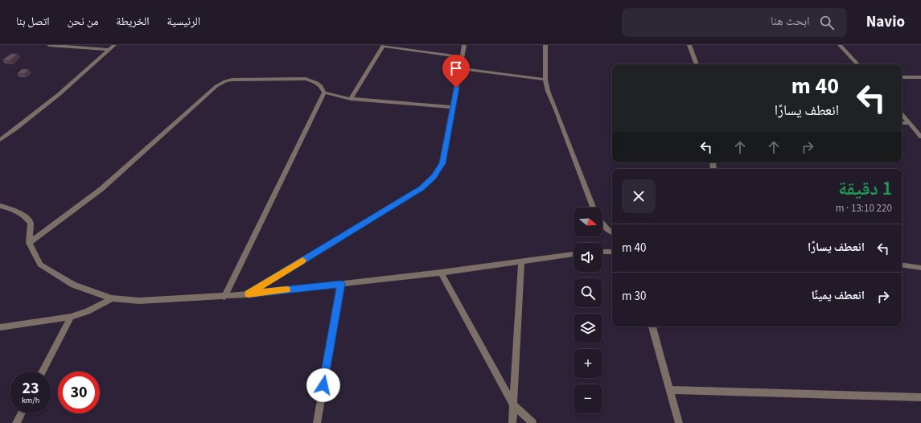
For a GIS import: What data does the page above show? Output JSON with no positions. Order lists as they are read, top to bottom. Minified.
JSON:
{"north":"right","page":{"header":"Navio","search":"ابحث هنا","nav":["الرئيسية","الخريطة","من نحن","اتصل بنا"],"turn":["40 m","انعطف يسارًا"],"heading":["1 دقيقة","220 m · 13:10"],"map_buttons":["+","−"],"list":[{"name":"انعطف يسارًا","value":"40 m"},{"name":"انعطف يمينًا","value":"30 m"}],"speed":"23 km/h","limit":"30"}}
